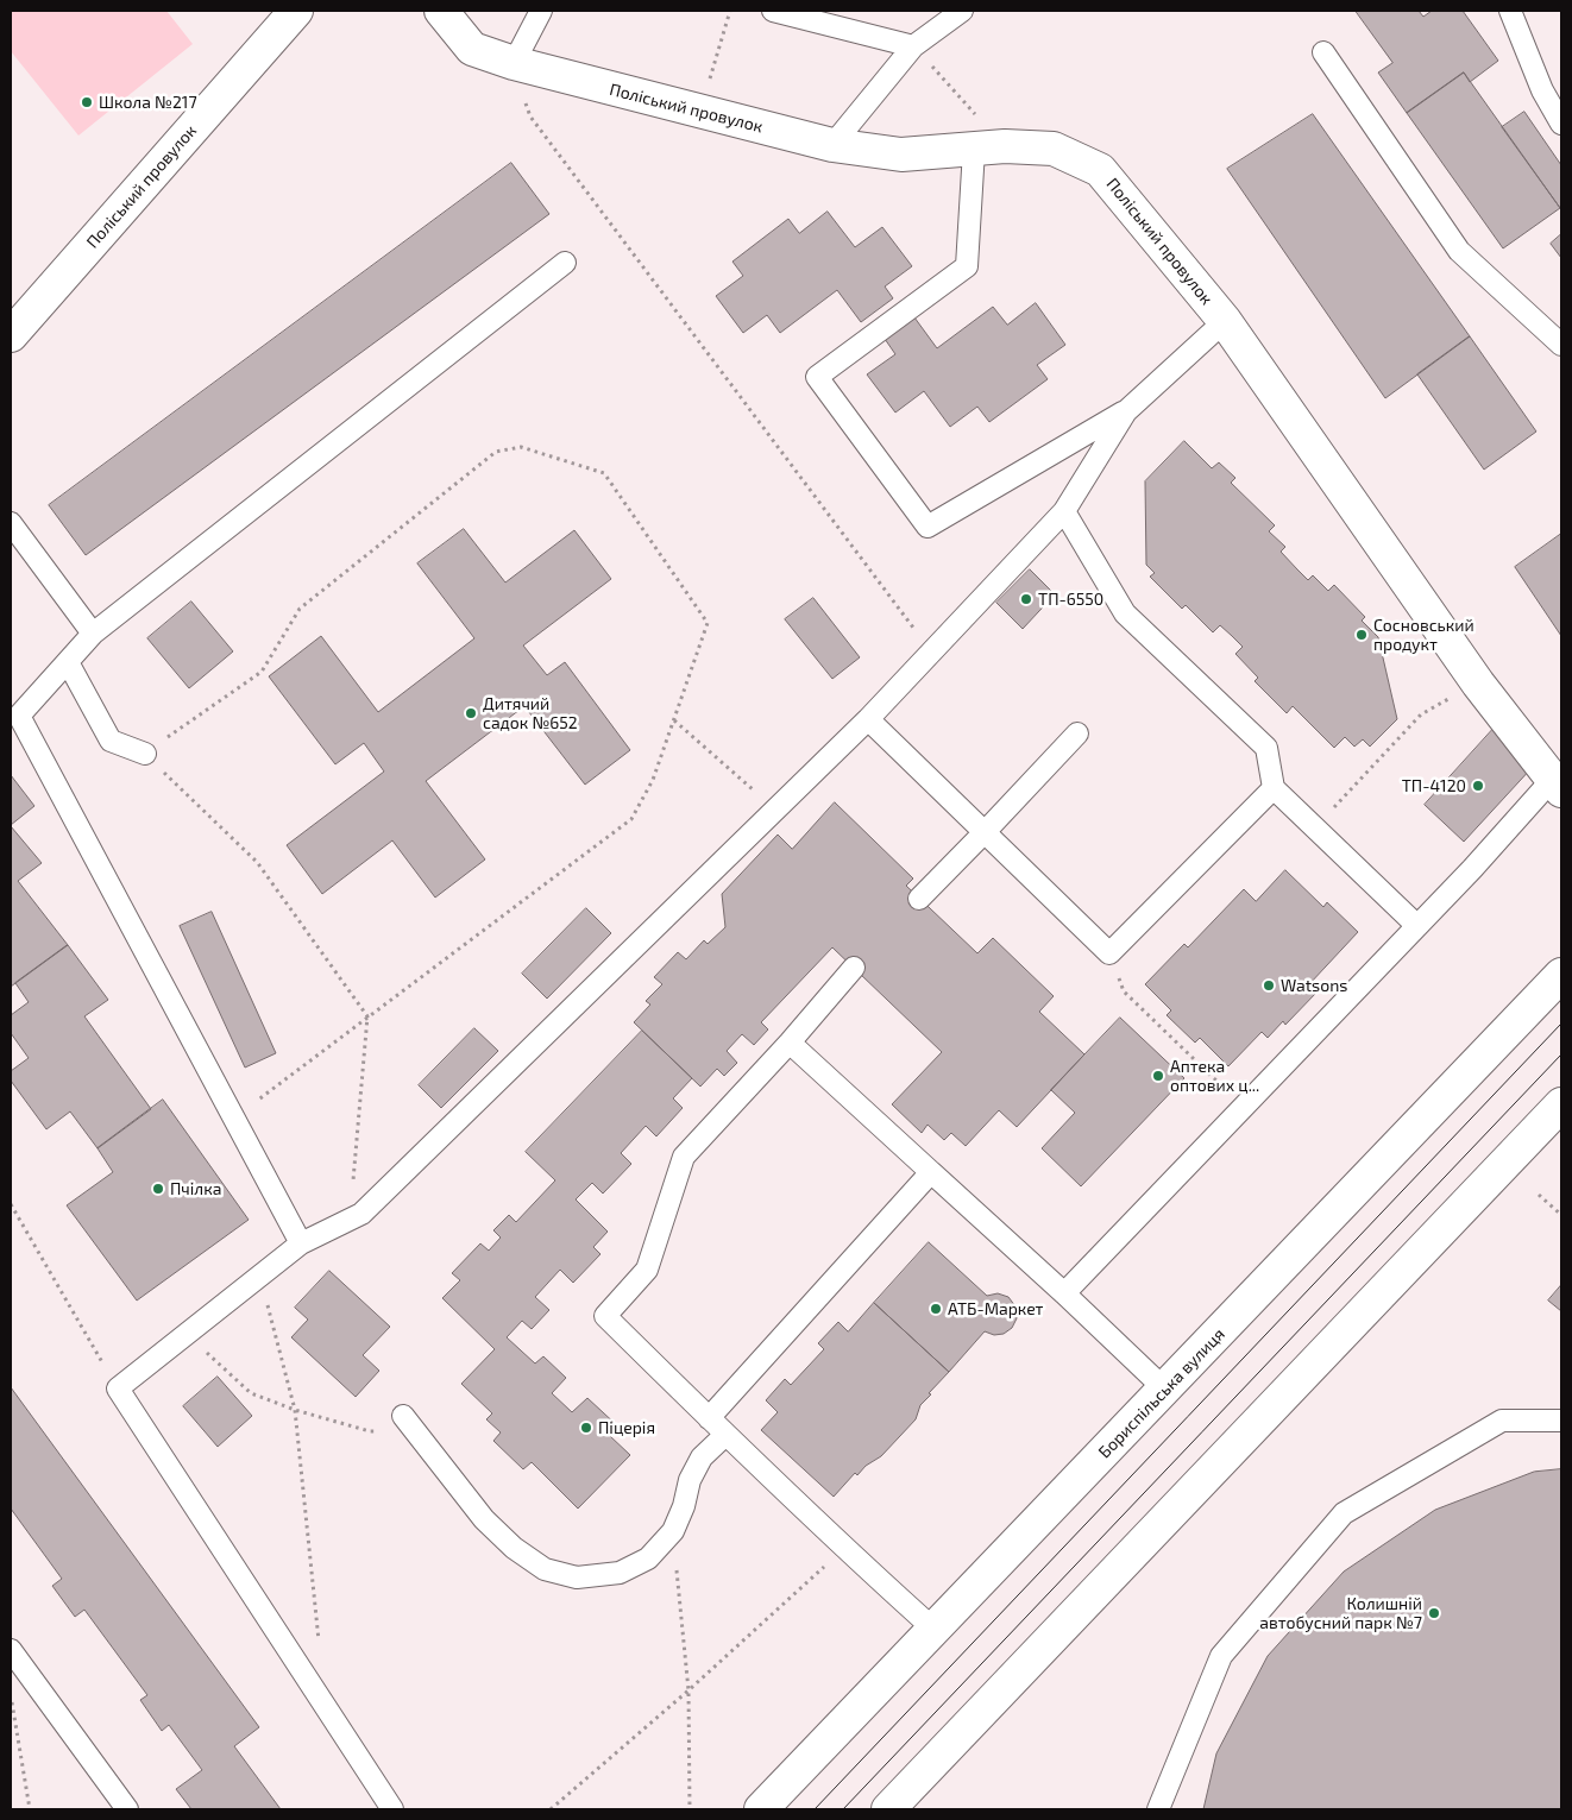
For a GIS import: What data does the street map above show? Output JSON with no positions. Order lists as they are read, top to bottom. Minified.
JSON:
{"streets":{"main road":["Поліський провулок","Бориспільська вулиця"]},"places":["Школа №217","ТП-6550","Сосновський продукт","Дитячий садок №652","ТП-4120","Watsons","Аптека оптових ц...","Пчілка","АТБ-Маркет","Піцерія","Колишній автобусний парк №7"]}
